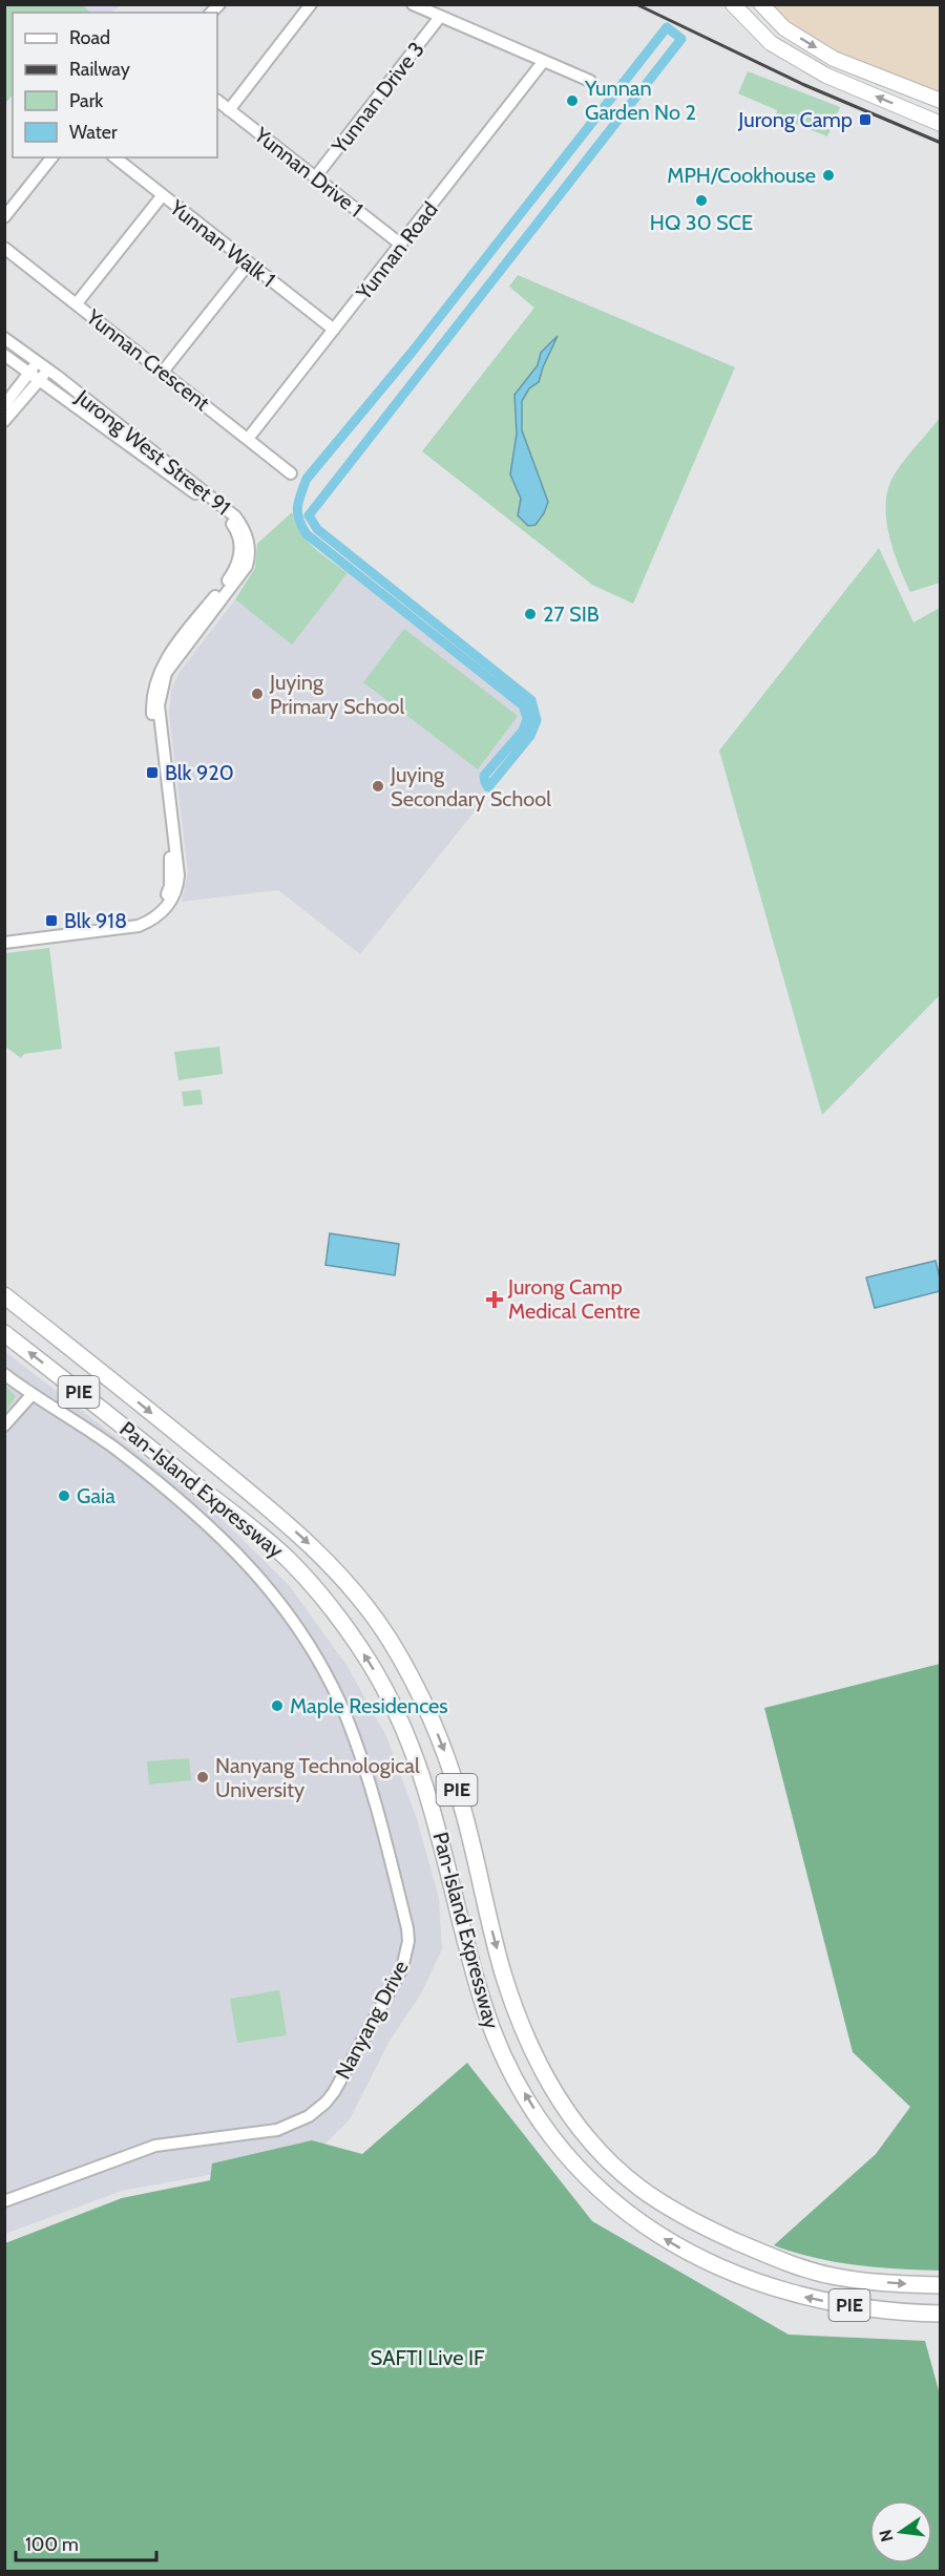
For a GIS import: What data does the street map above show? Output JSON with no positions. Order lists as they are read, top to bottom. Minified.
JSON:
{"streets":{"highway":["PIE","Pan-Island Expressway"],"street":["Yunnan Drive 3","Yunnan Drive 1","Yunnan Walk 1","Yunnan Road","Yunnan Crescent","Jurong West Street 91","Nanyang Drive"]},"crossings":[["Yunnan Drive 3","Yunnan Drive 1"],["Yunnan Drive 1","Yunnan Road"],["Yunnan Walk 1","Yunnan Road"],["Yunnan Road","Yunnan Crescent"]],"parks":["SAFTI Live IF"],"places":{"other":["Yunnan Garden No 2","MPH/Cookhouse","HQ 30 SCE","27 SIB","Juying Primary School","Juying Secondary School","Gaia","Maple Residences","Nanyang Technological University"],"transit":["Jurong Camp","Blk 920","Blk 918"],"health":["Jurong Camp Medical Centre"]},"legend":["Road","Railway","Park","Water"],"scale_bar":"100 m","north":"left"}
